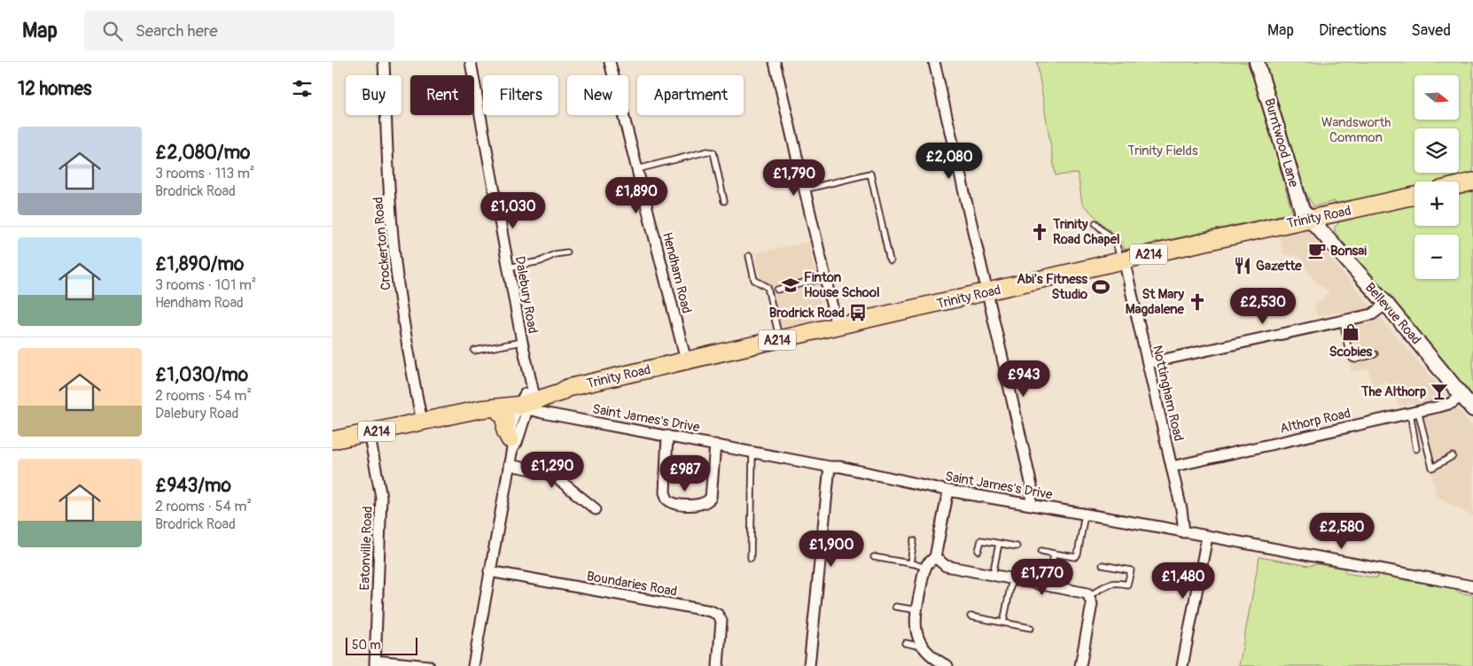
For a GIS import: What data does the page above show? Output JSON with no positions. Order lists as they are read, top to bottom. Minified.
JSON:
{"streets":{"highway":["Trinity Road","A214"],"main road":["Burntwood Lane","Bellevue Road"],"street":["Crockerton Road","Hendham Road","Dalebury Road","Nottingham Road","Saint James's Drive","Althorp Road","Eatonville Road","Boundaries Road"]},"crossings":[["Burntwood Lane","Trinity Road"],["Burntwood Lane","Bellevue Road"],["Trinity Road","Crockerton Road"],["Trinity Road","Hendham Road"],["Trinity Road","Dalebury Road"],["Trinity Road","Bellevue Road"],["Trinity Road","Nottingham Road"],["Trinity Road","Saint James's Drive"],["Trinity Road","Eatonville Road"],["Dalebury Road","Saint James's Drive"],["Bellevue Road","Althorp Road"],["Nottingham Road","Saint James's Drive"],["Nottingham Road","Althorp Road"]],"parks":["Wandsworth Common","Trinity Fields"],"places":{"church":["Trinity Road Chapel","St Mary Magdalene"],"cafe":["Bonsai"],"restaurant":["Gazette"],"school or university":["Finton House School"],"sports":["Abi's Fitness Studio"],"bus stop":["Brodrick Road"],"shop":["Scobies"],"bar":["The Althorp"]},"scale_bar":"50 m","north":"right","page":{"header":"Map","search":"Search here","nav":["Map","Directions","Saved"],"heading":"12 homes","map_buttons":["+","−"],"chip":["Buy","Rent","Filters","New","Apartment"],"list":[{"name":"£2,080/mo","note":"3 rooms · 113 m² · Brodrick Road"},{"name":"£1,890/mo","note":"3 rooms · 101 m² · Hendham Road"},{"name":"£1,030/mo","note":"2 rooms · 54 m² · Dalebury Road"},{"name":"£943/mo","note":"2 rooms · 54 m² · Brodrick Road"}],"price":["£2,080","£1,790","£1,890","£1,030","£2,530","£943","£1,290","£987","£2,580","£1,900","£1,770","£1,480"],"scale":"50 m"}}
